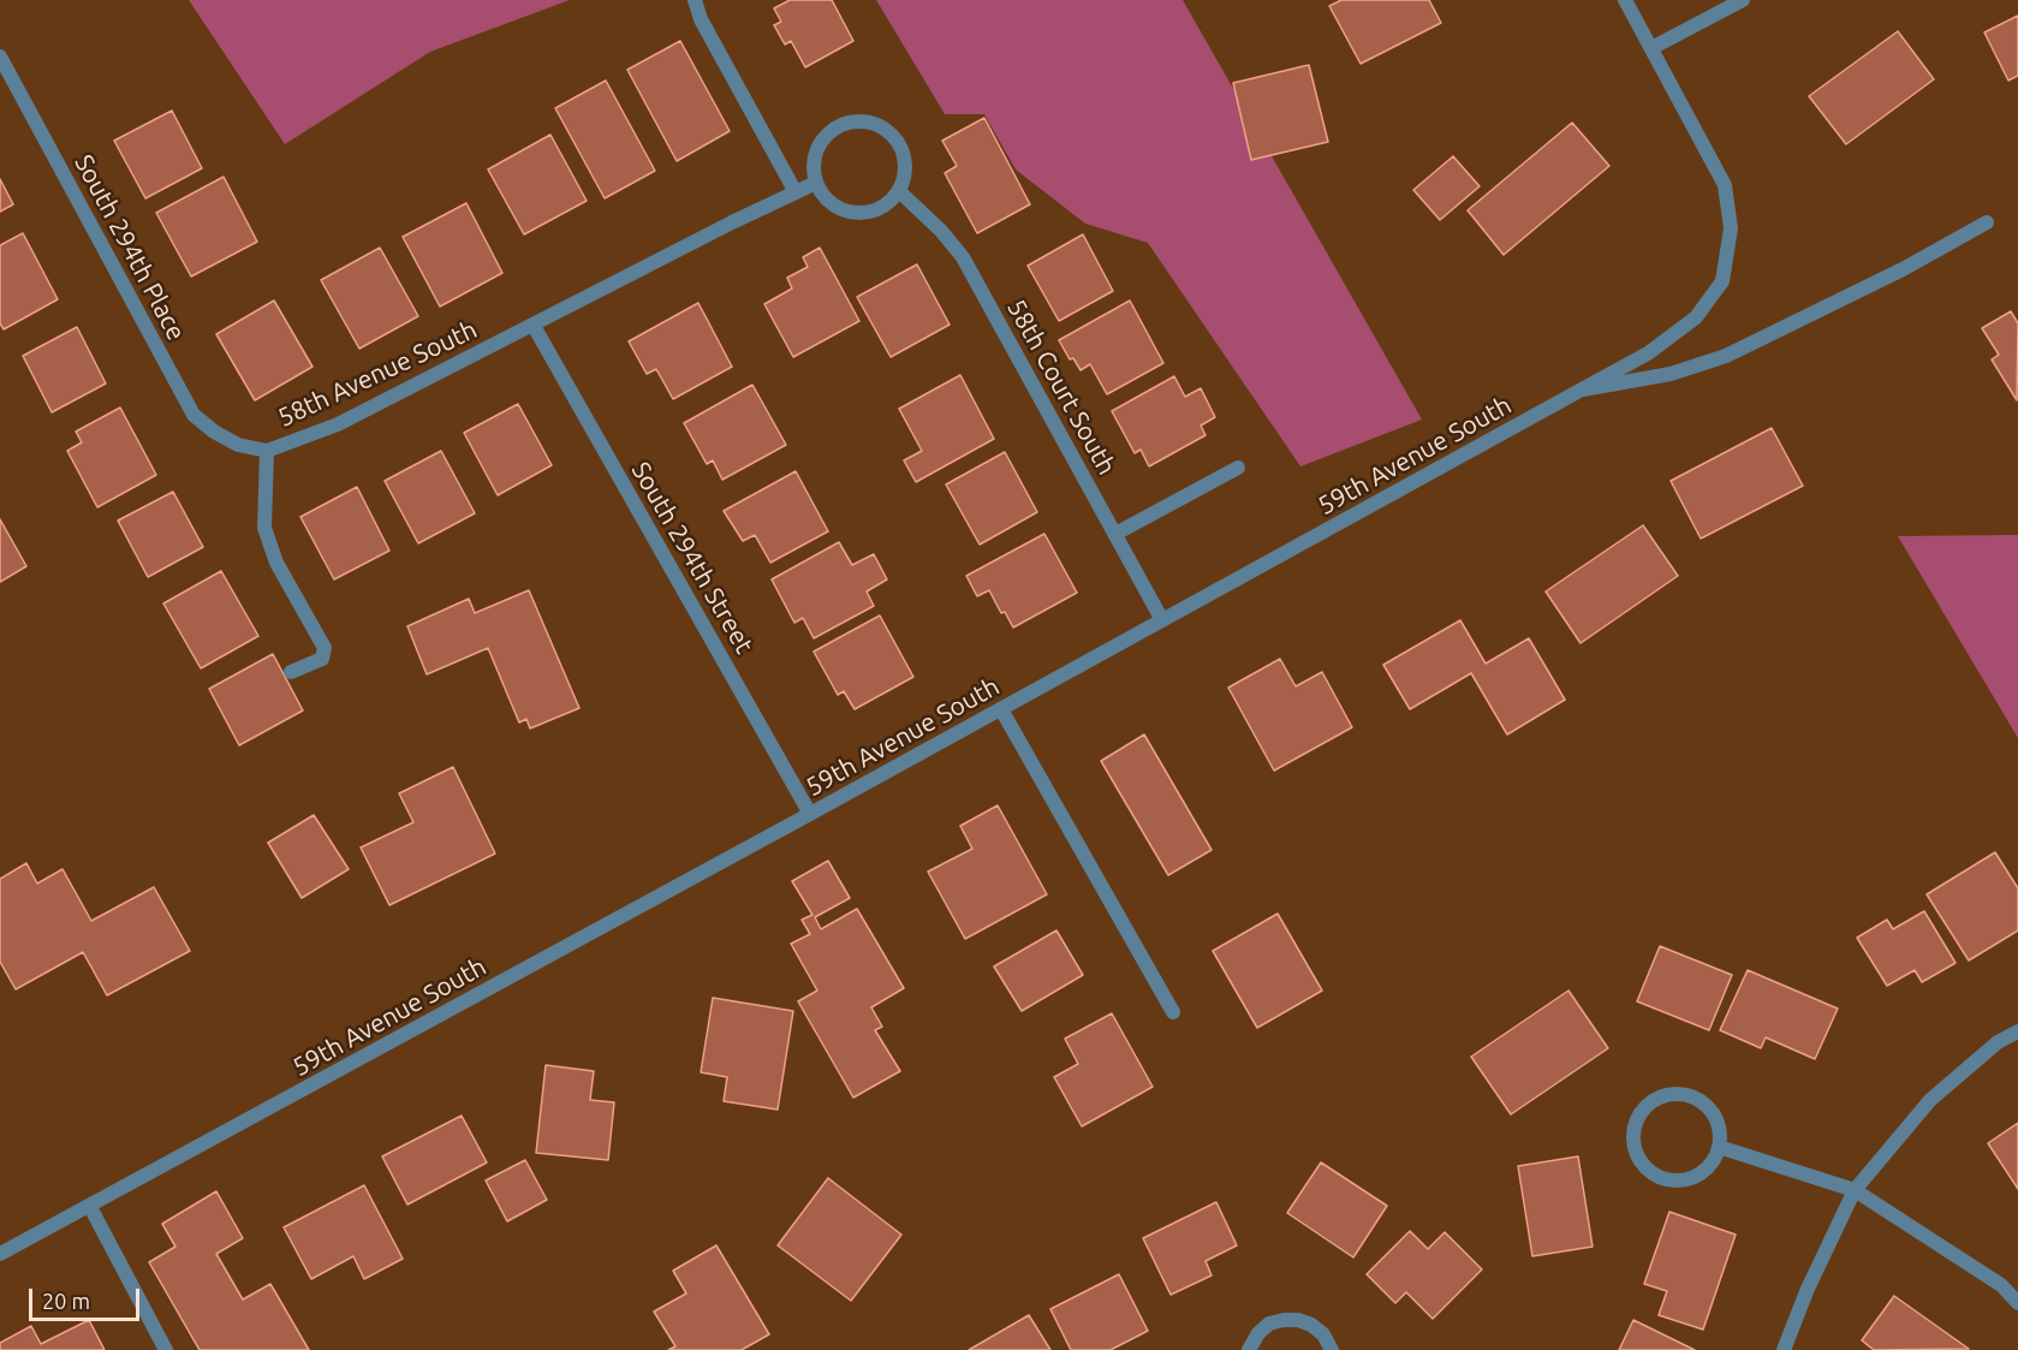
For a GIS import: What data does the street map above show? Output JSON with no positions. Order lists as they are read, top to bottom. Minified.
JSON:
{"streets":{"street":["South 294th Place","58th Avenue South","58th Court South","59th Avenue South","South 294th Street"]},"crossings":[["South 294th Place","58th Avenue South"],["58th Avenue South","South 294th Street"],["58th Court South","59th Avenue South"],["59th Avenue South","South 294th Street"]],"scale_bar":"20 m"}
